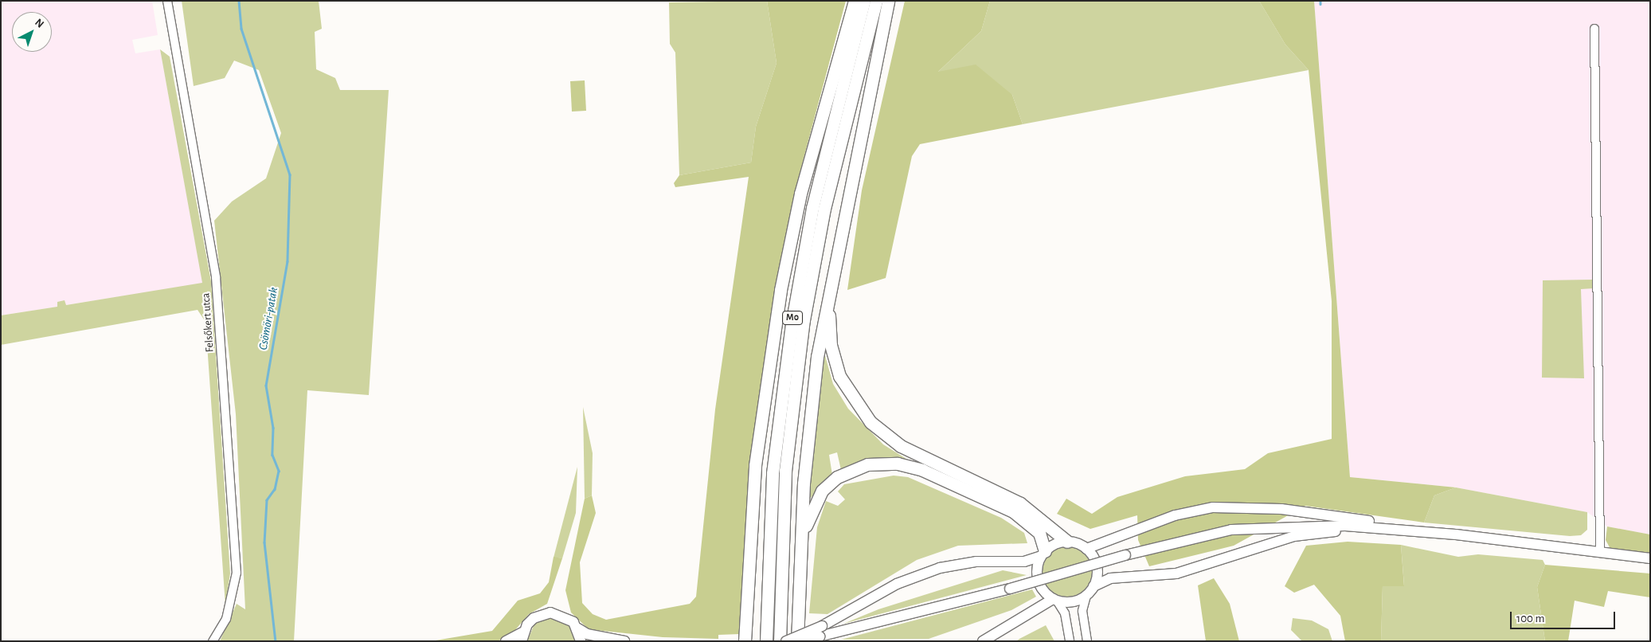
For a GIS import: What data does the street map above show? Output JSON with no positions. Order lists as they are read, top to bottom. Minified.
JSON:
{"streets":{"highway":["M0"],"street":["Felsőkert utca"]},"water":["Csömöri-patak"],"scale_bar":"100 m","north":"top right"}
